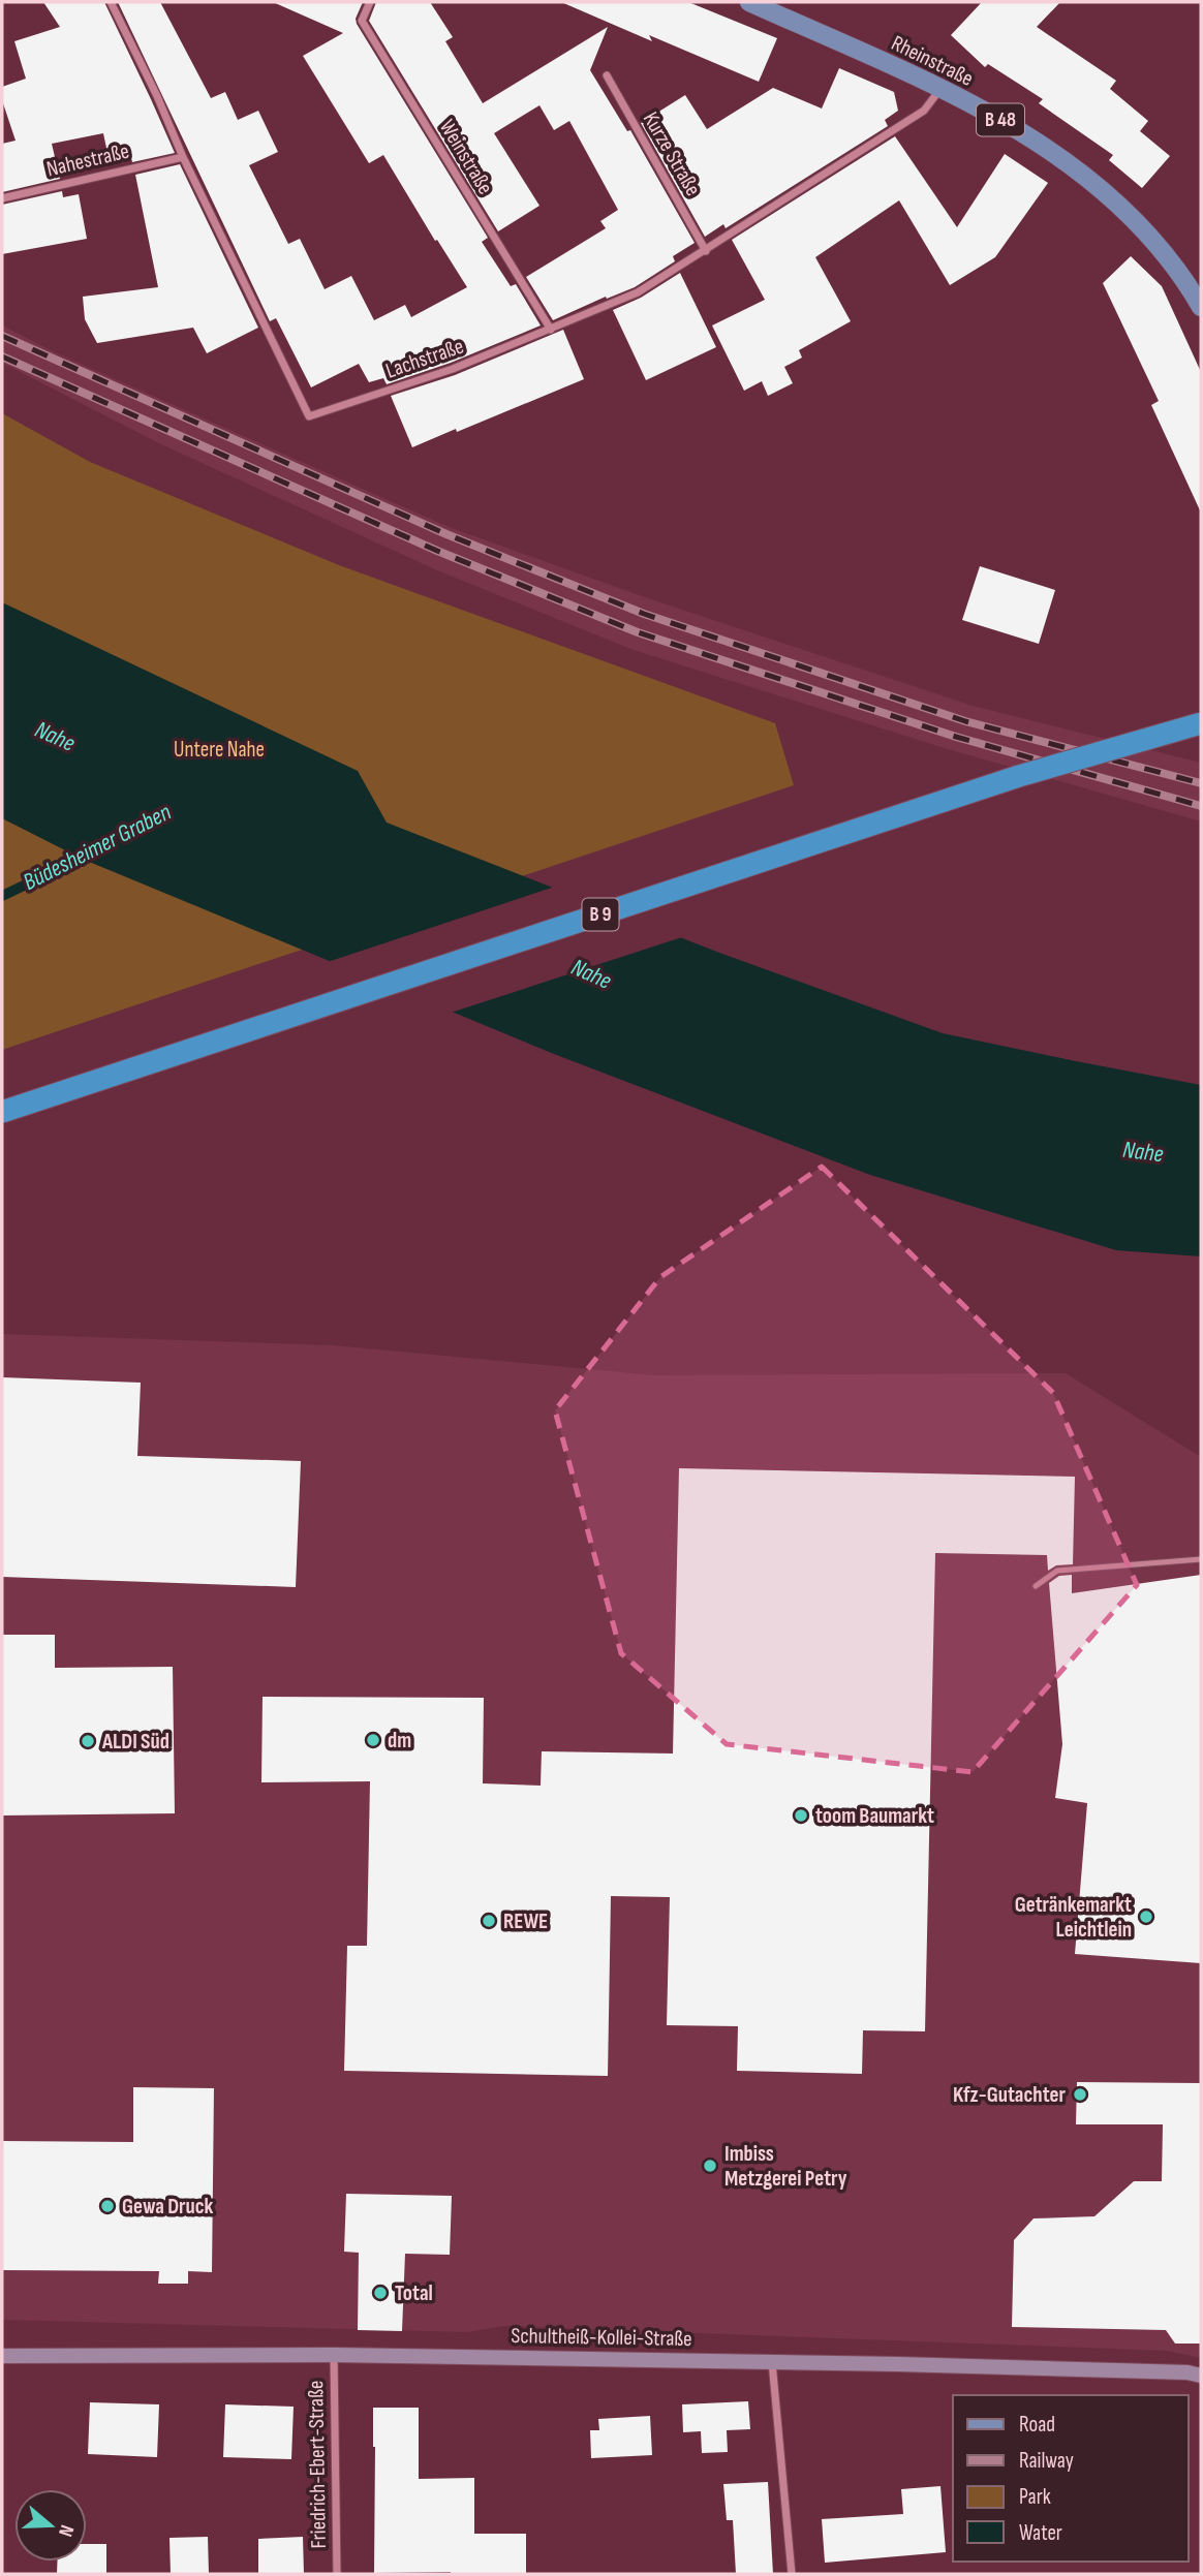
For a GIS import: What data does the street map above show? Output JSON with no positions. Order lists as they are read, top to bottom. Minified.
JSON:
{"streets":{"highway":["B 9"],"main road":["Rheinstraße","B 48","Schultheiß-Kollei-Straße"],"street":["Kurze Straße","Weinstraße","Nahestraße","Lachstraße","Friedrich-Ebert-Straße"]},"crossings":[["Rheinstraße","Lachstraße"],["Kurze Straße","Lachstraße"],["Weinstraße","Lachstraße"],["Nahestraße","Lachstraße"],["Schultheiß-Kollei-Straße","Friedrich-Ebert-Straße"]],"water":["Nahe","Büdesheimer Graben"],"parks":["Untere Nahe"],"places":["dm","ALDI Süd","toom Baumarkt","Getränkemarkt Leichtlein","REWE","Kfz-Gutachter","Imbiss Metzgerei Petry","Gewa Druck","Total"],"legend":["Road","Railway","Park","Water"],"north":"right"}
